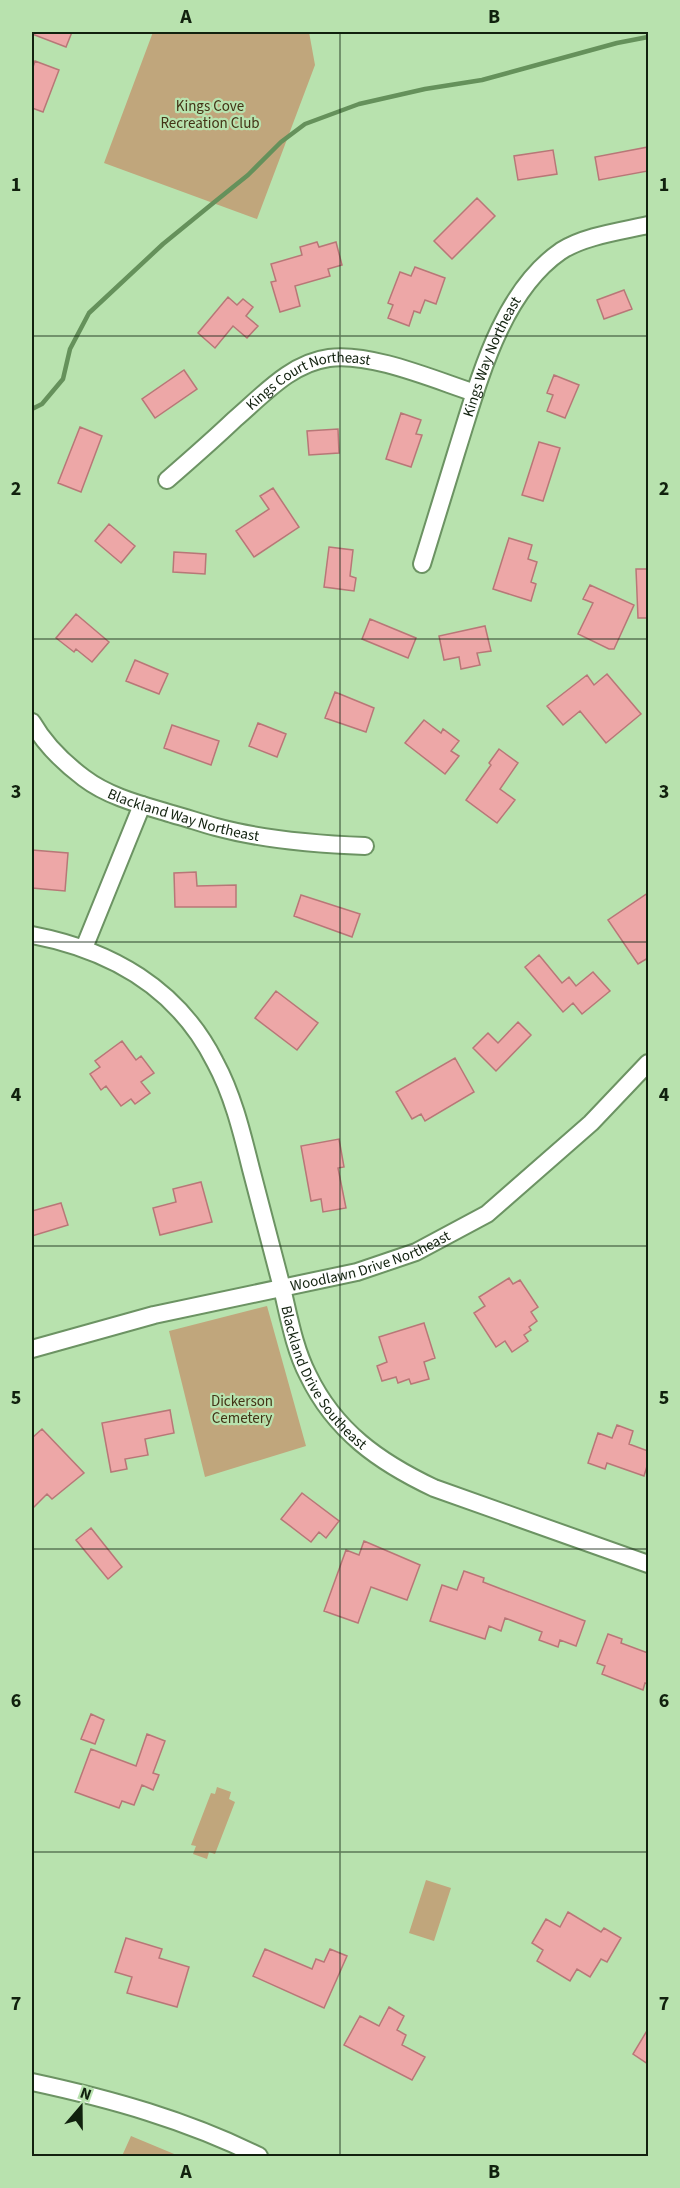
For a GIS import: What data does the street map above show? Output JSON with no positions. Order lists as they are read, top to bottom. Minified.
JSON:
{"streets":{"street":["Kings Way Northeast","Kings Court Northeast","Blackland Way Northeast","Woodlawn Drive Northeast","Blackland Drive Southeast"]},"crossings":[["Kings Way Northeast","Kings Court Northeast"],["Woodlawn Drive Northeast","Blackland Drive Southeast"]],"parks":["Kings Cove Recreation Club","Dickerson Cemetery"],"north":"top","grid":{"columns":["A","B"],"rows":["1","2","3","4","5","6","7"]}}
